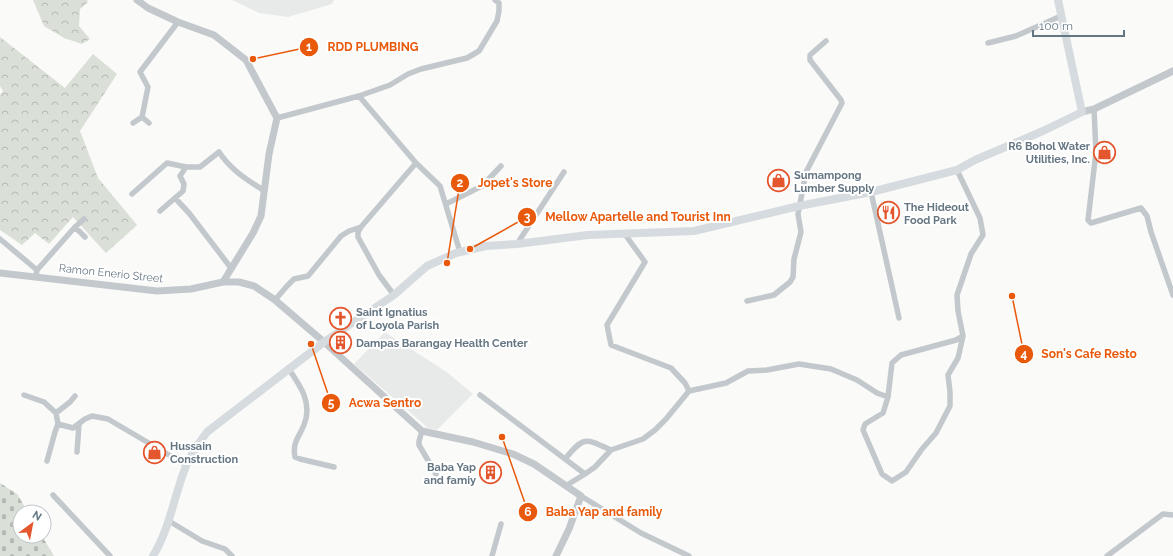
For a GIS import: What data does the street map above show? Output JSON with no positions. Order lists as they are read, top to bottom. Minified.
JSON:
{"streets":{"street":["Ramon Enerio Street"]},"places":{"other":["RDD PLUMBING","Mellow Apartelle and Tourist Inn","Jopet's Store","Son's Cafe Resto","Acwa Sentro","Baba Yap and family"],"shop":["R6 Bohol Water Utilities, Inc.","Sumampong Lumber Supply","Hussain Construction"],"restaurant":["The Hideout Food Park"],"church":["Saint Ignatius of Loyola Parish"],"building":["Dampas Barangay Health Center","Baba Yap and famiy"]},"scale_bar":"100 m","north":"top right"}
